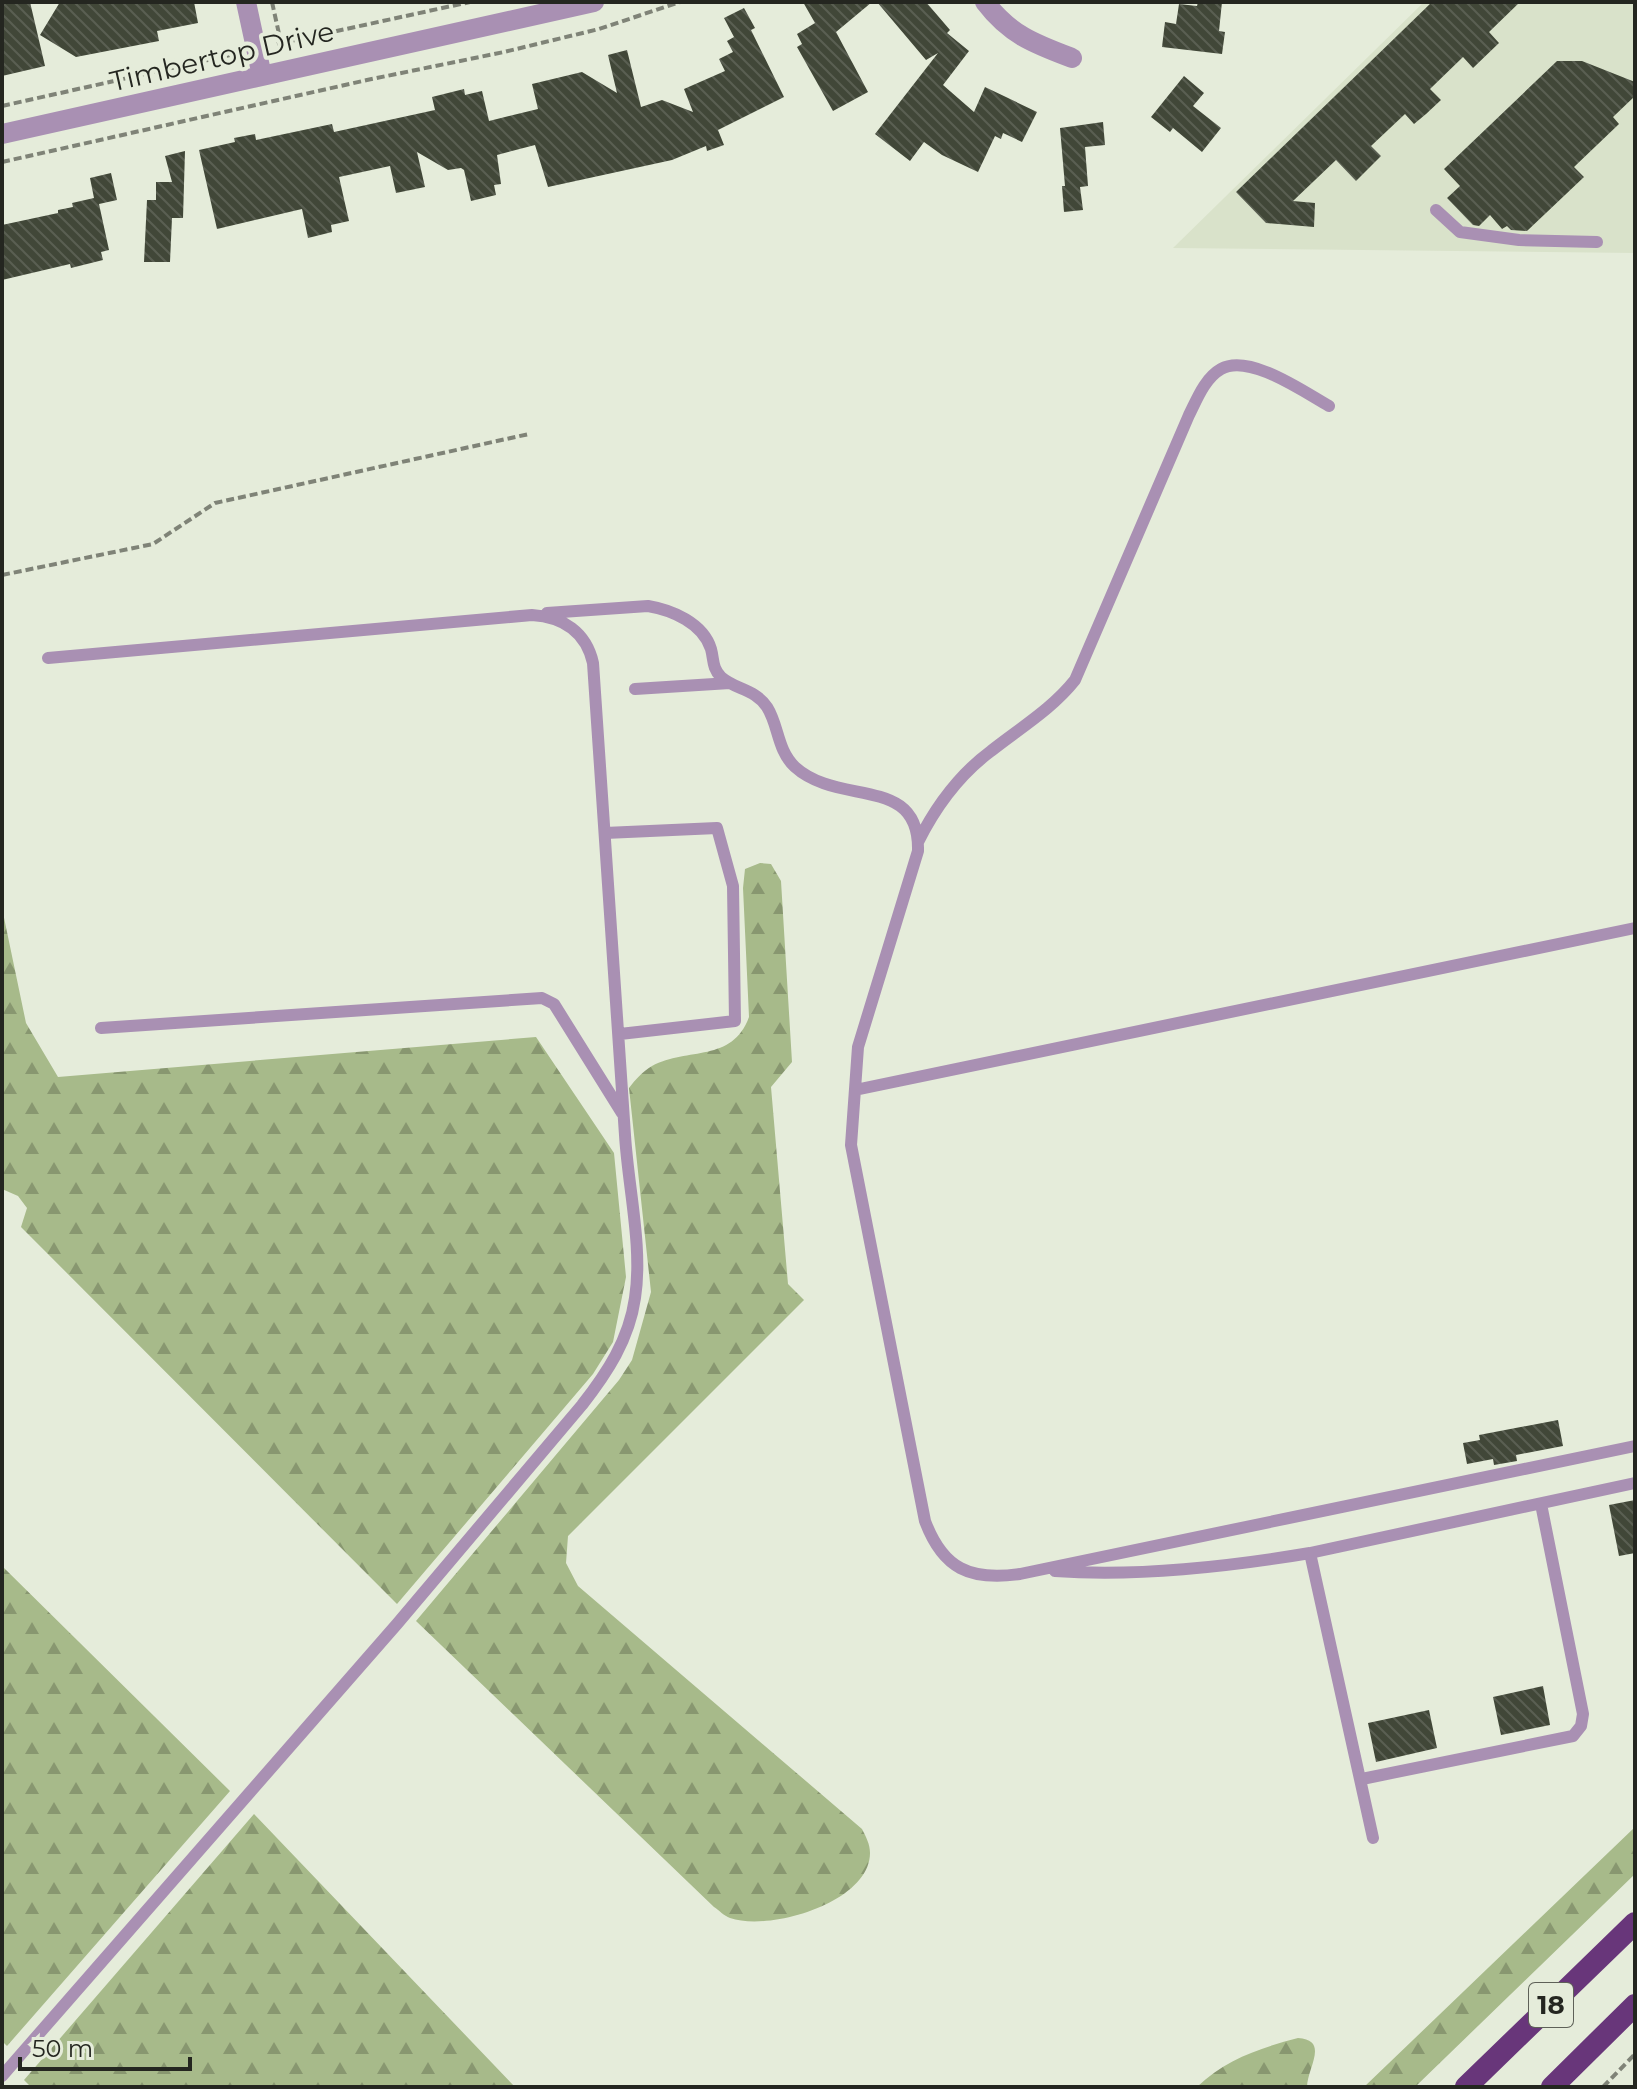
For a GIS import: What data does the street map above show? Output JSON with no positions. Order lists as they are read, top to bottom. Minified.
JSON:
{"streets":{"highway":["18"],"street":["Timbertop Drive"]},"scale_bar":"50 m"}
